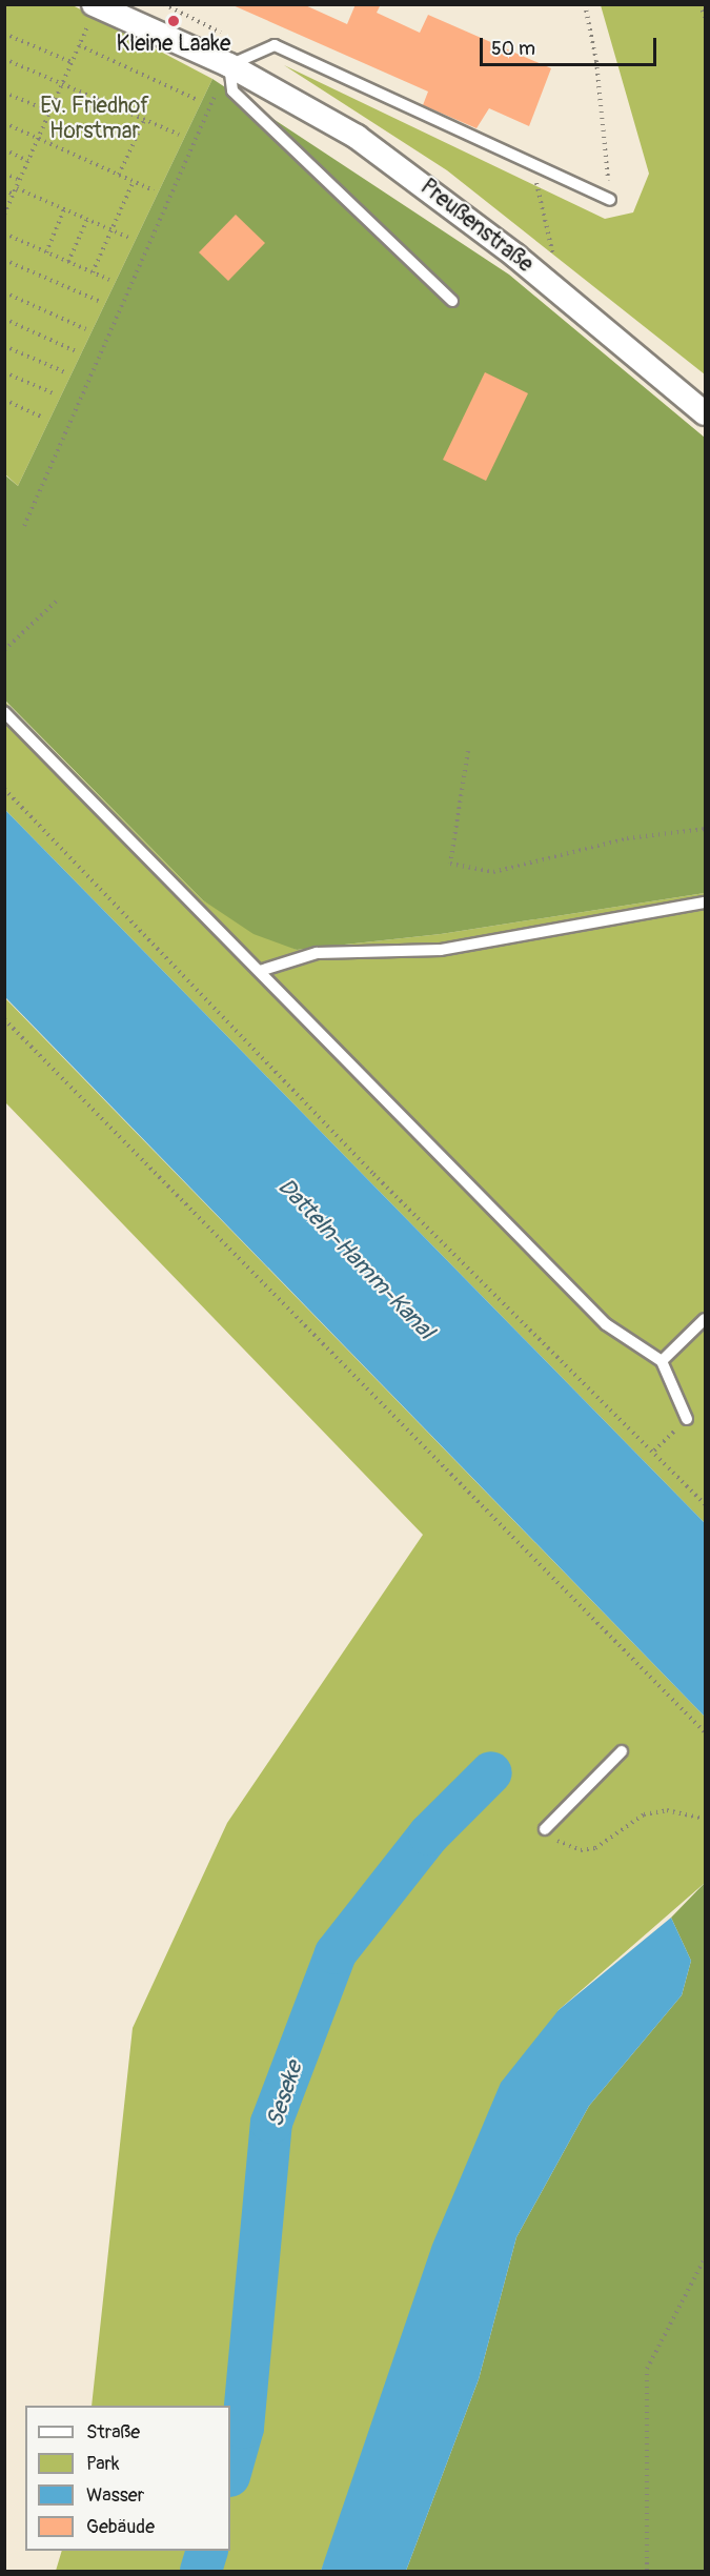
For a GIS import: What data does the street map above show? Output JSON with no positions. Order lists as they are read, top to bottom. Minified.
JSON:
{"streets":{"street":["Preußenstraße"]},"water":["Datteln-Hamm-Kanal","Seseke"],"parks":["Ev. Friedhof Horstmar"],"places":["Kleine Laake"],"legend":["Straße","Park","Wasser","Gebäude"],"scale_bar":"50 m"}
